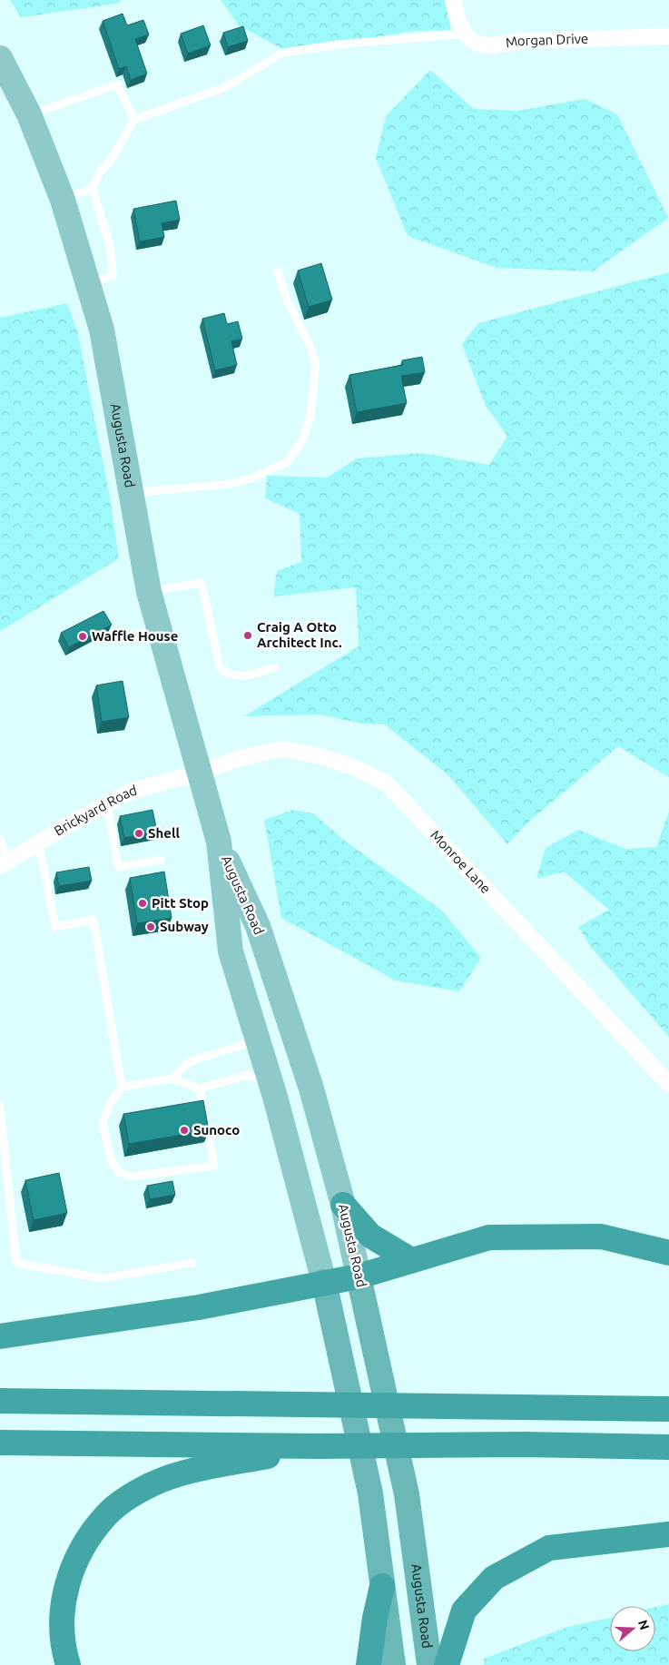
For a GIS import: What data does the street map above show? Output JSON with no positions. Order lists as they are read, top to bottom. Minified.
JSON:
{"streets":{"highway":["Augusta Road"],"street":["Morgan Drive","Brickyard Road","Monroe Lane"]},"crossings":[["Augusta Road","Brickyard Road"],["Augusta Road","Monroe Lane"],["Brickyard Road","Monroe Lane"]],"places":["Craig A Otto Architect Inc.","Waffle House","Shell","Pitt Stop","Subway","Sunoco"],"north":"right"}
